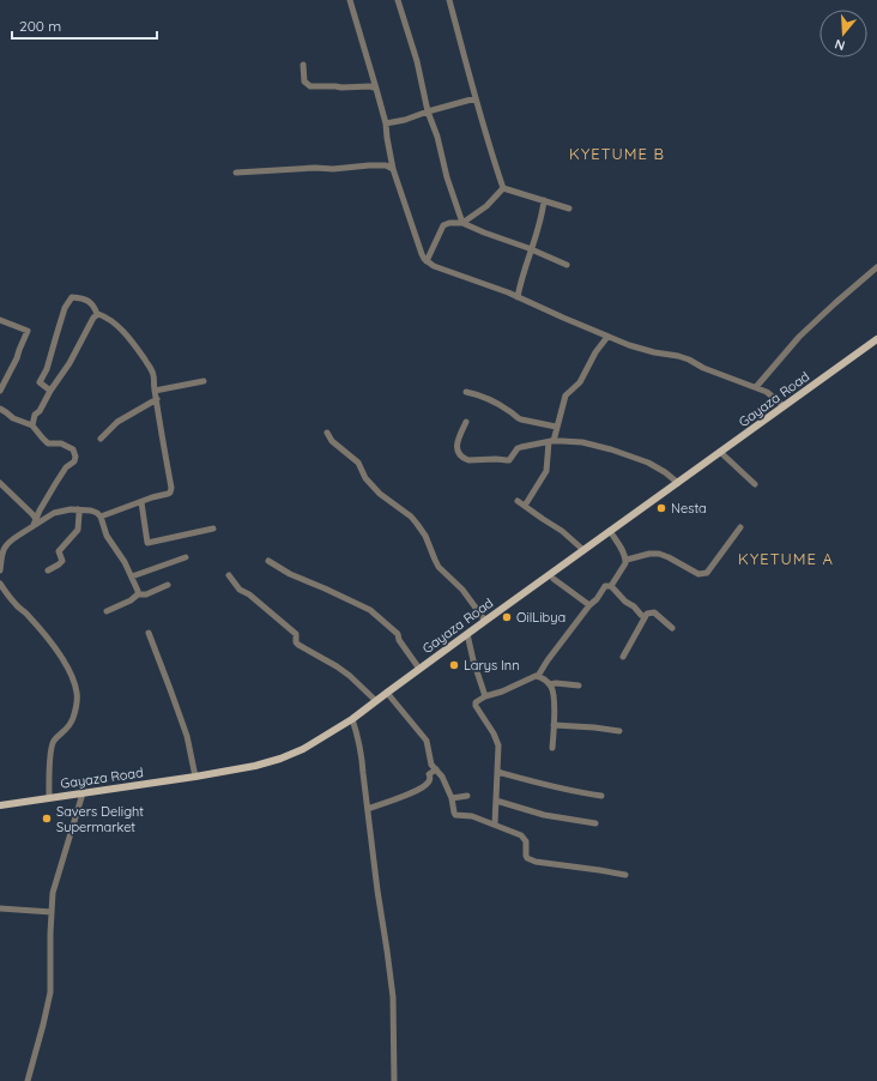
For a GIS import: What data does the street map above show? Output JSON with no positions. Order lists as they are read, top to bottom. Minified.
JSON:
{"streets":{"main road":["Gayaza Road"]},"districts":["KYETUME B","KYETUME A"],"places":["Nesta","OilLibya","Larys Inn","Savers Delight Supermarket"],"scale_bar":"200 m","north":"bottom"}
